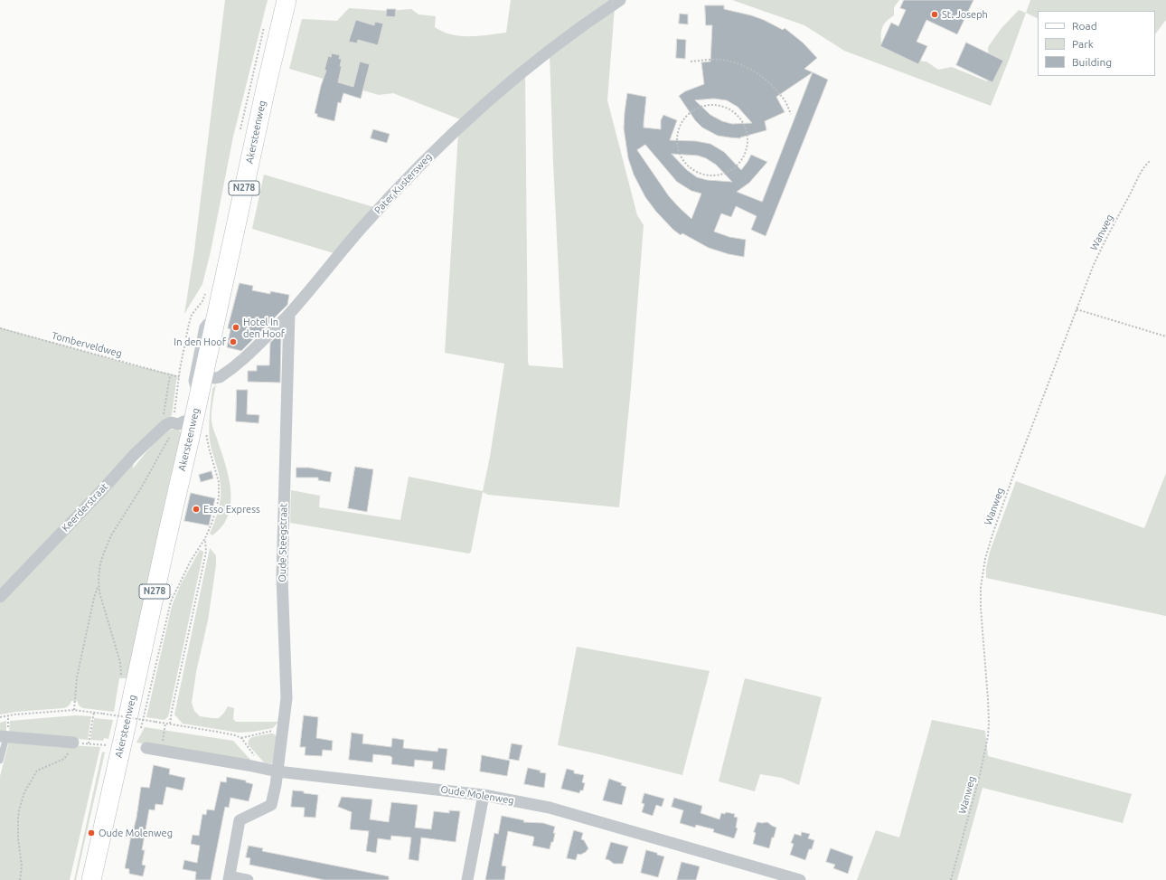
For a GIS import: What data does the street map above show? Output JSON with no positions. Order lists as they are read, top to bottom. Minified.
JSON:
{"streets":{"main road":["Akersteenweg","N278"],"street":["Pater Kustersweg","Keerderstraat","Oude Steegstraat","Oude Molenweg"],"path":["Wanweg","Tomberveldweg"]},"crossings":[["Akersteenweg","Pater Kustersweg"],["Akersteenweg","Keerderstraat"],["Pater Kustersweg","Oude Steegstraat"],["Oude Steegstraat","Oude Molenweg"]],"places":["St. Joseph","Hotel In den Hoof","In den Hoof","Esso Express","Oude Molenweg"],"legend":["Road","Park","Building"]}
